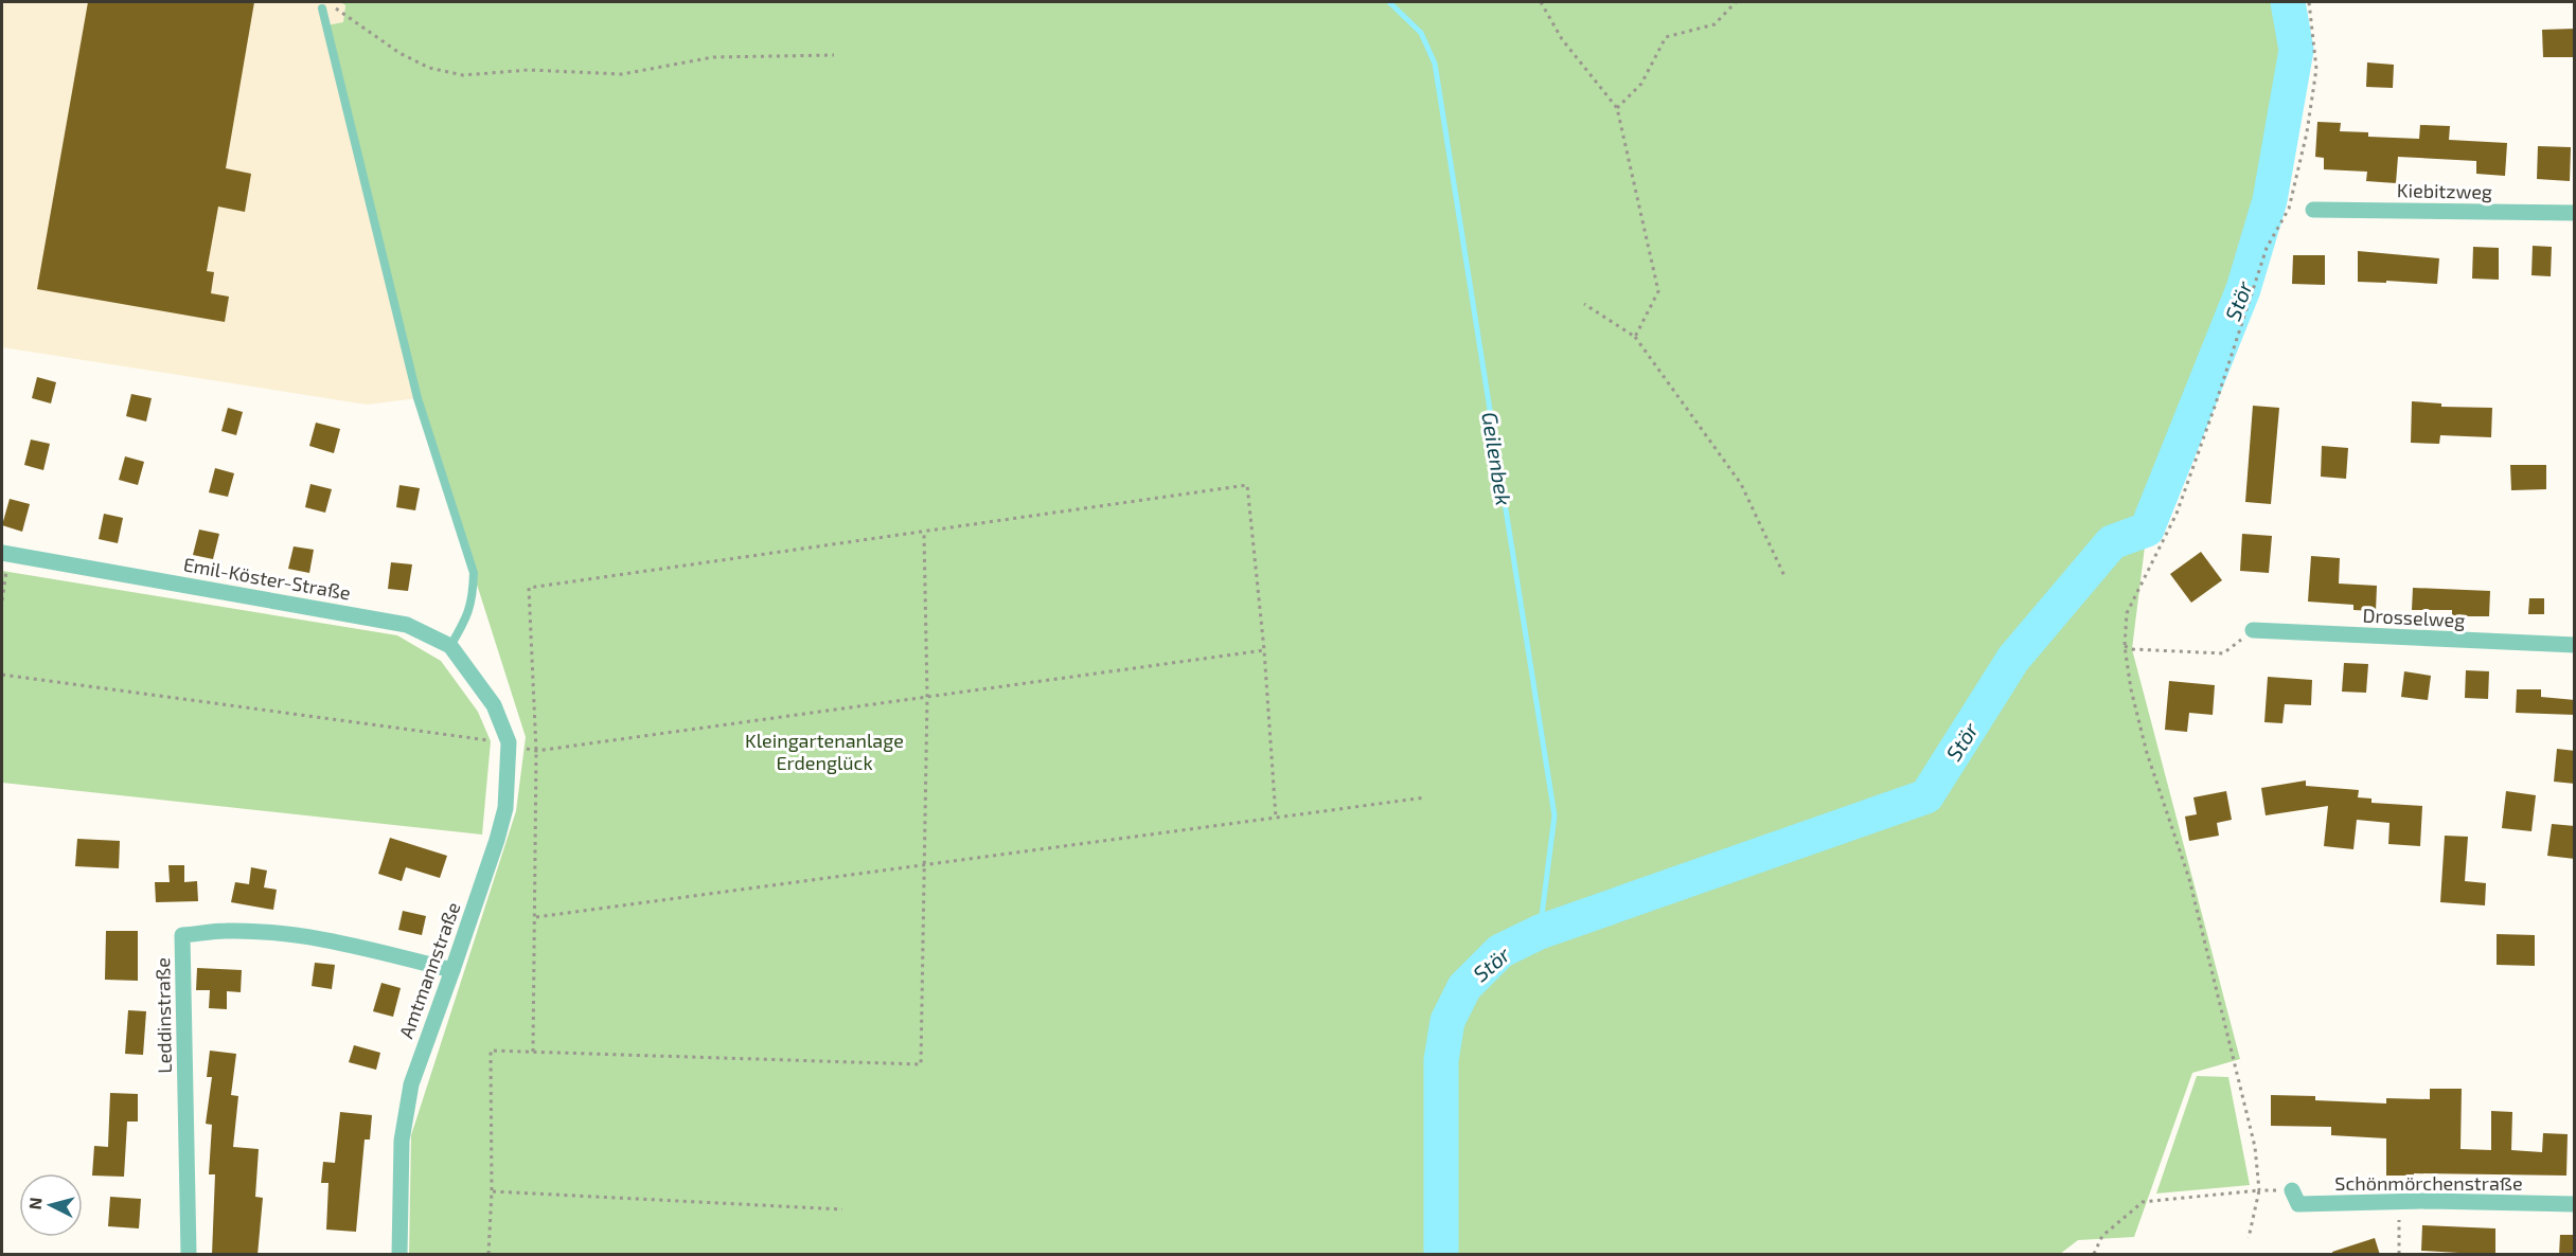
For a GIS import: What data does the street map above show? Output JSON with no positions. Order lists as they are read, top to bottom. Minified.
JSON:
{"streets":{"street":["Kiebitzweg","Emil-Köster-Straße","Drosselweg","Amtmannstraße","Leddinstraße","Schönmörchenstraße"]},"crossings":[["Emil-Köster-Straße","Amtmannstraße"],["Amtmannstraße","Leddinstraße"]],"water":["Stör","Geilenbek"],"parks":["Kleingartenanlage Erdenglück"],"north":"left"}
